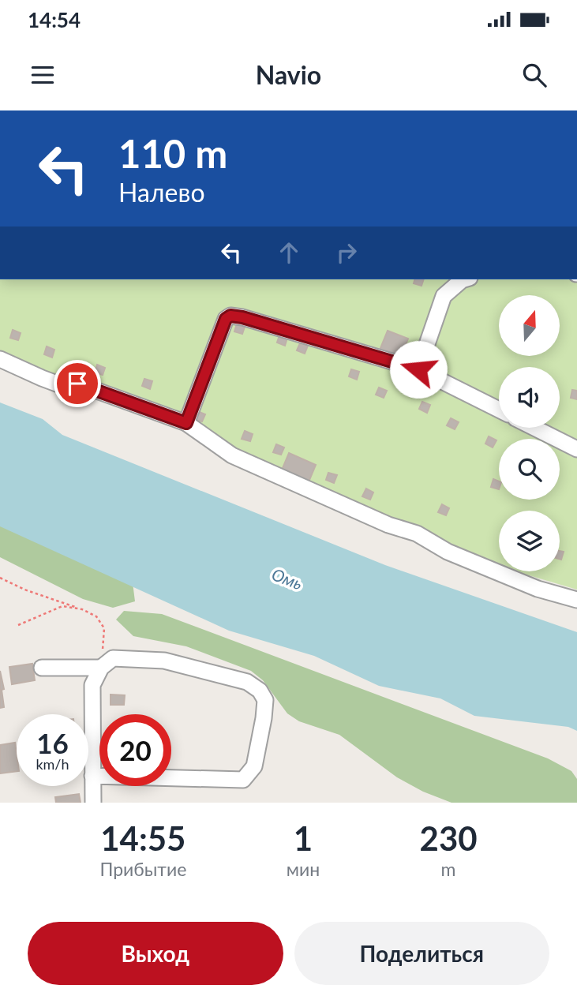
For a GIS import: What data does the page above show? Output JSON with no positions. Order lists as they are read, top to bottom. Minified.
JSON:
{"water":["Омь"],"north":"top","page":{"status":"14:54","header":"Navio","turn":["110 m","Налево"],"speed":"16 km/h","limit":"20","eta":["14:55","Прибытие","1","мин","230","m"],"buttons":["Выход","Поделиться"]}}
